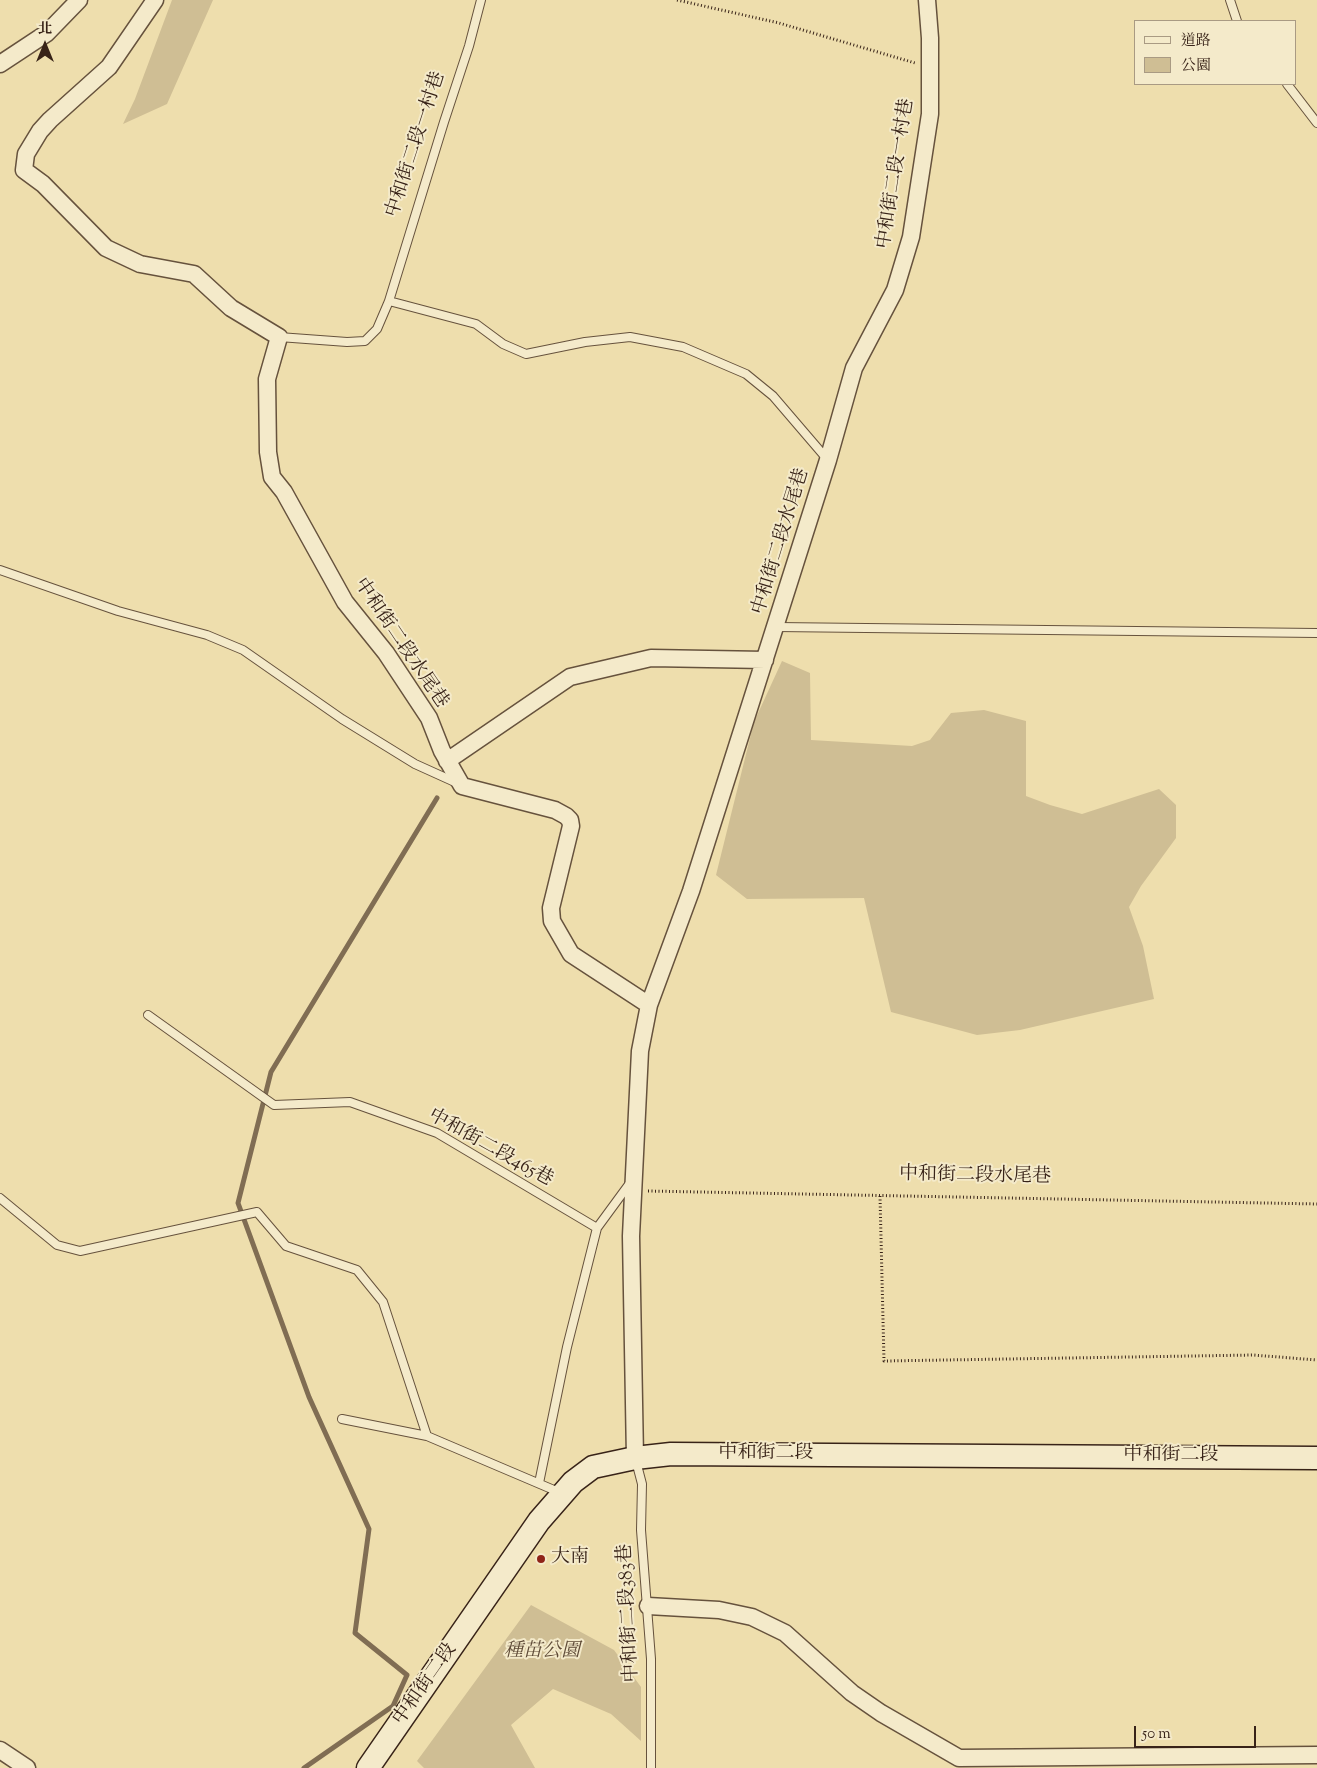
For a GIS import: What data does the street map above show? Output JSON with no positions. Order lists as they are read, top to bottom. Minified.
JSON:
{"streets":{"main road":["中和街二段"],"street":["中和街二段一村巷","中和街二段水尾巷"],"lane":["中和街二段465巷","中和街二段383巷"]},"crossings":[["中和街二段一村巷","中和街二段水尾巷"],["中和街二段水尾巷","中和街二段"],["中和街二段水尾巷","中和街二段383巷"],["中和街二段","中和街二段383巷"]],"parks":["種苗公園"],"places":["大南"],"legend":["道路","公園"],"scale_bar":"50 m","north":"top"}
